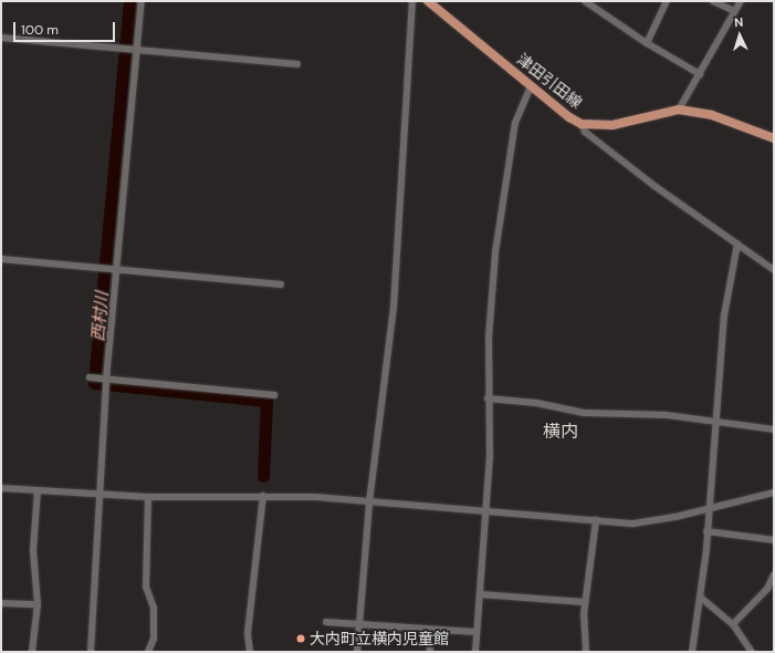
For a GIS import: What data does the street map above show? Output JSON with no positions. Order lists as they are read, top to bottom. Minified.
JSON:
{"streets":{"main road":["津田引田線"]},"districts":["横内"],"water":["西村川"],"places":["大内町立横内児童館"],"scale_bar":"100 m","north":"top"}
